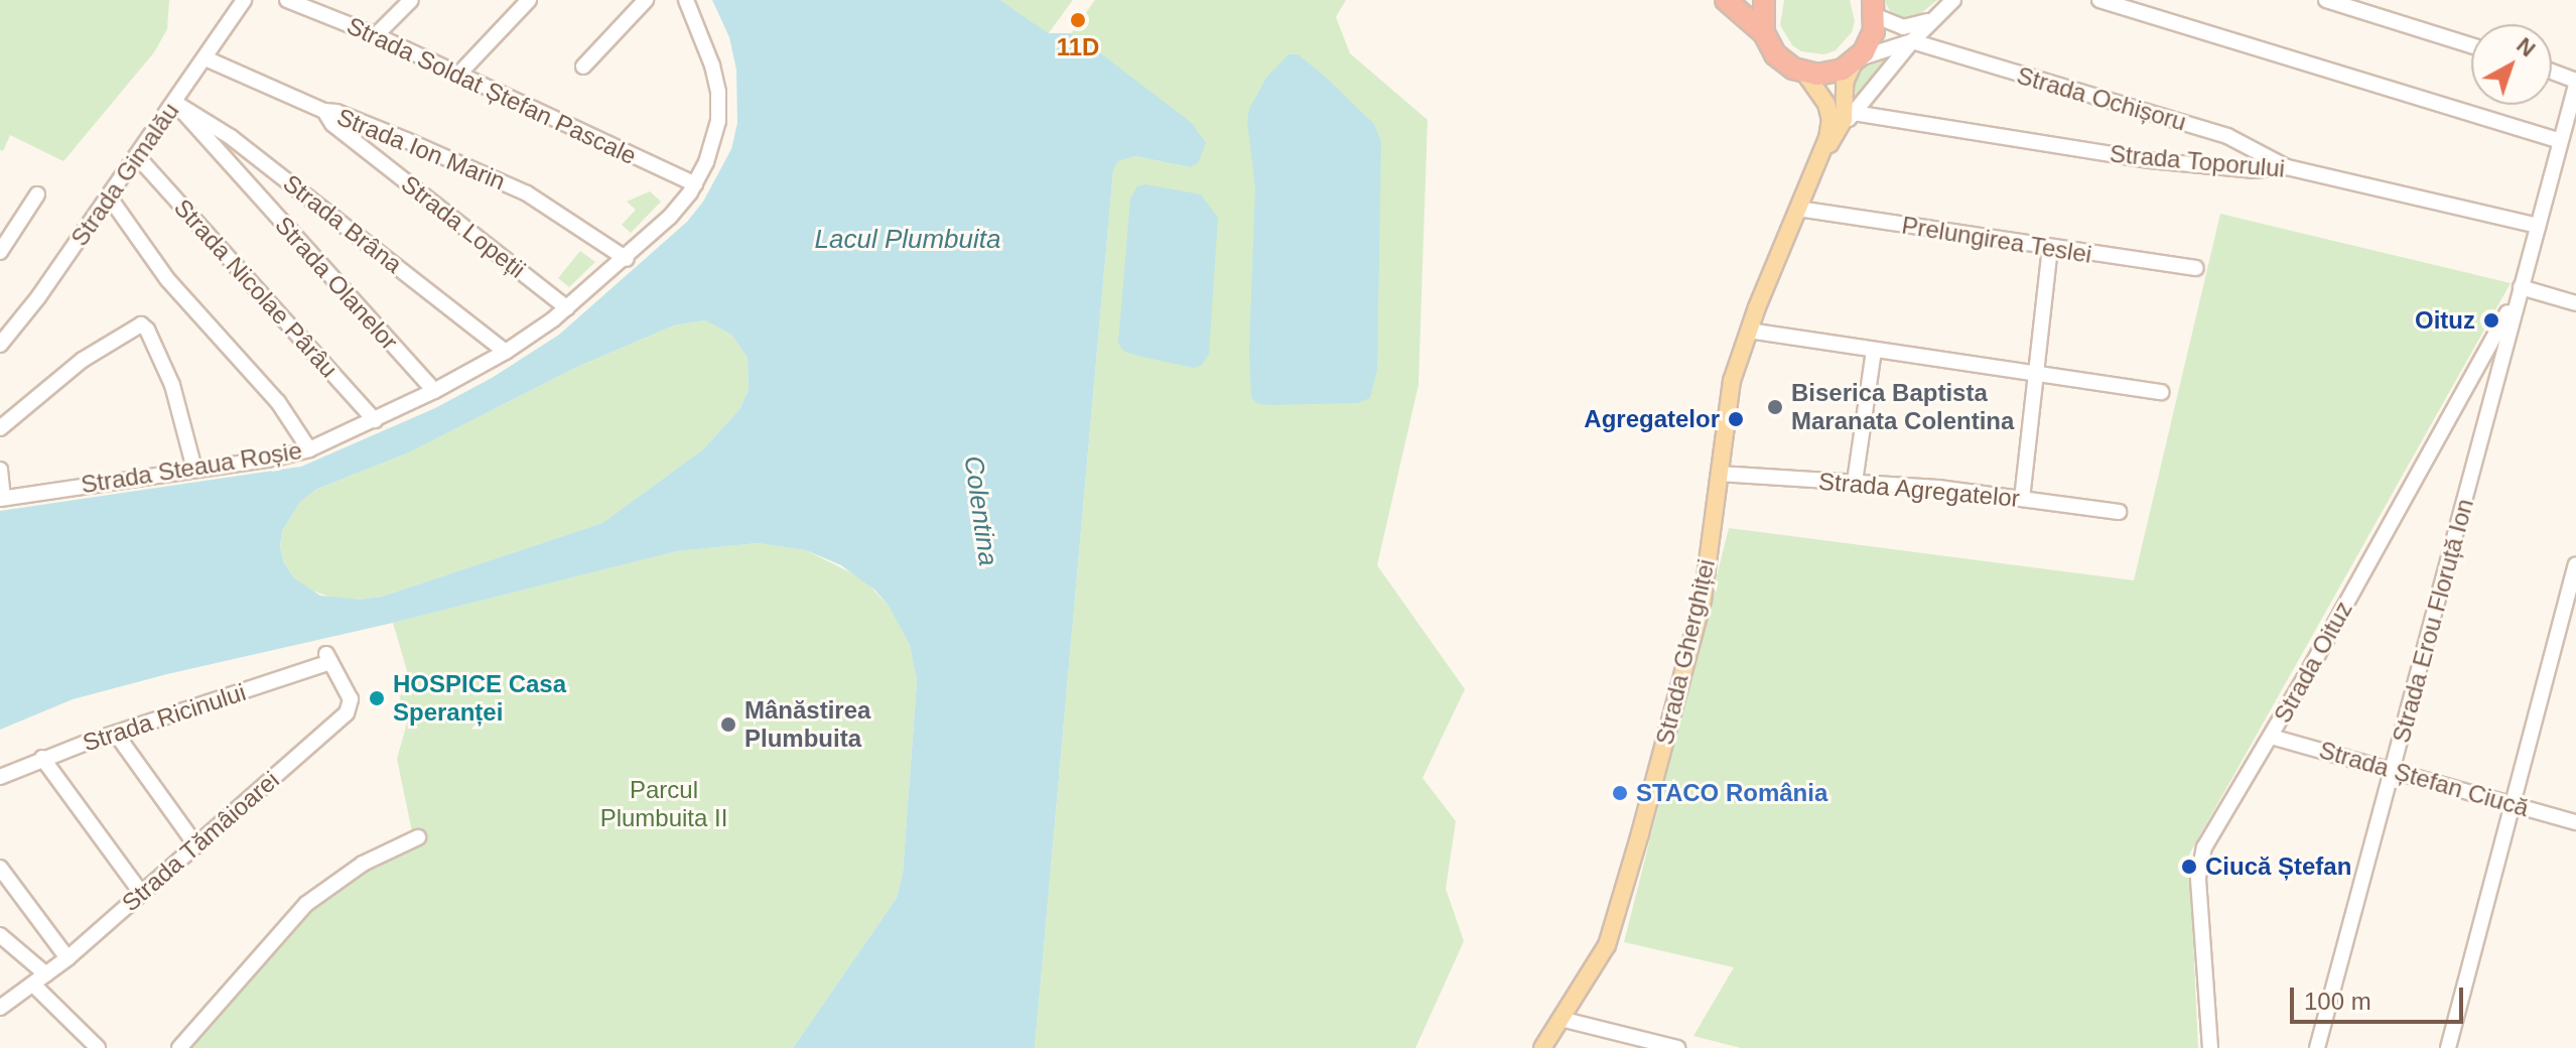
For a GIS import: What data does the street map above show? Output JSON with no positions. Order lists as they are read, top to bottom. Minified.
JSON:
{"streets":{"main road":["Strada Gherghiței"],"street":["Strada Soldat Ștefan Pascale","Strada Ochișoru","Strada Ion Marin","Strada Toporului","Strada Gimalău","Strada Brâna","Strada Lopeții","Prelungirea Teslei","Strada Olanelor","Strada Nicolae Pârâu","Strada Steaua Roșie","Strada Agregatelor","Strada Erou Floruță Ion","Strada Oituz","Strada Ricinului","Strada Ștefan Ciucă","Strada Tămâioarei"]},"crossings":[["Strada Soldat Ștefan Pascale","Strada Steaua Roșie"],["Strada Ochișoru","Strada Toporului"],["Strada Ochișoru","Strada Gherghiței"],["Strada Ion Marin","Strada Gimalău"],["Strada Ion Marin","Strada Lopeții"],["Strada Ion Marin","Strada Steaua Roșie"],["Strada Toporului","Strada Gherghiței"],["Strada Gimalău","Strada Brâna"],["Strada Gimalău","Strada Olanelor"],["Strada Gimalău","Strada Nicolae Pârâu"],["Strada Brâna","Strada Olanelor"],["Strada Brâna","Strada Steaua Roșie"],["Strada Lopeții","Strada Steaua Roșie"],["Prelungirea Teslei","Strada Gherghiței"],["Strada Olanelor","Strada Steaua Roșie"],["Strada Nicolae Pârâu","Strada Steaua Roșie"],["Strada Agregatelor","Strada Gherghiței"],["Strada Erou Floruță Ion","Strada Oituz"],["Strada Erou Floruță Ion","Strada Ștefan Ciucă"],["Strada Oituz","Strada Ștefan Ciucă"],["Strada Ricinului","Strada Tămâioarei"]],"water":["Lacul Plumbuita","Colentina"],"parks":["Parcul Plumbuita II"],"places":["11D","Oituz","Biserica Baptista Maranata Colentina","Agregatelor","HOSPICE Casa Speranței","Mânăstirea Plumbuita","STACO România","Ciucă Ștefan"],"scale_bar":"100 m","north":"top right"}
